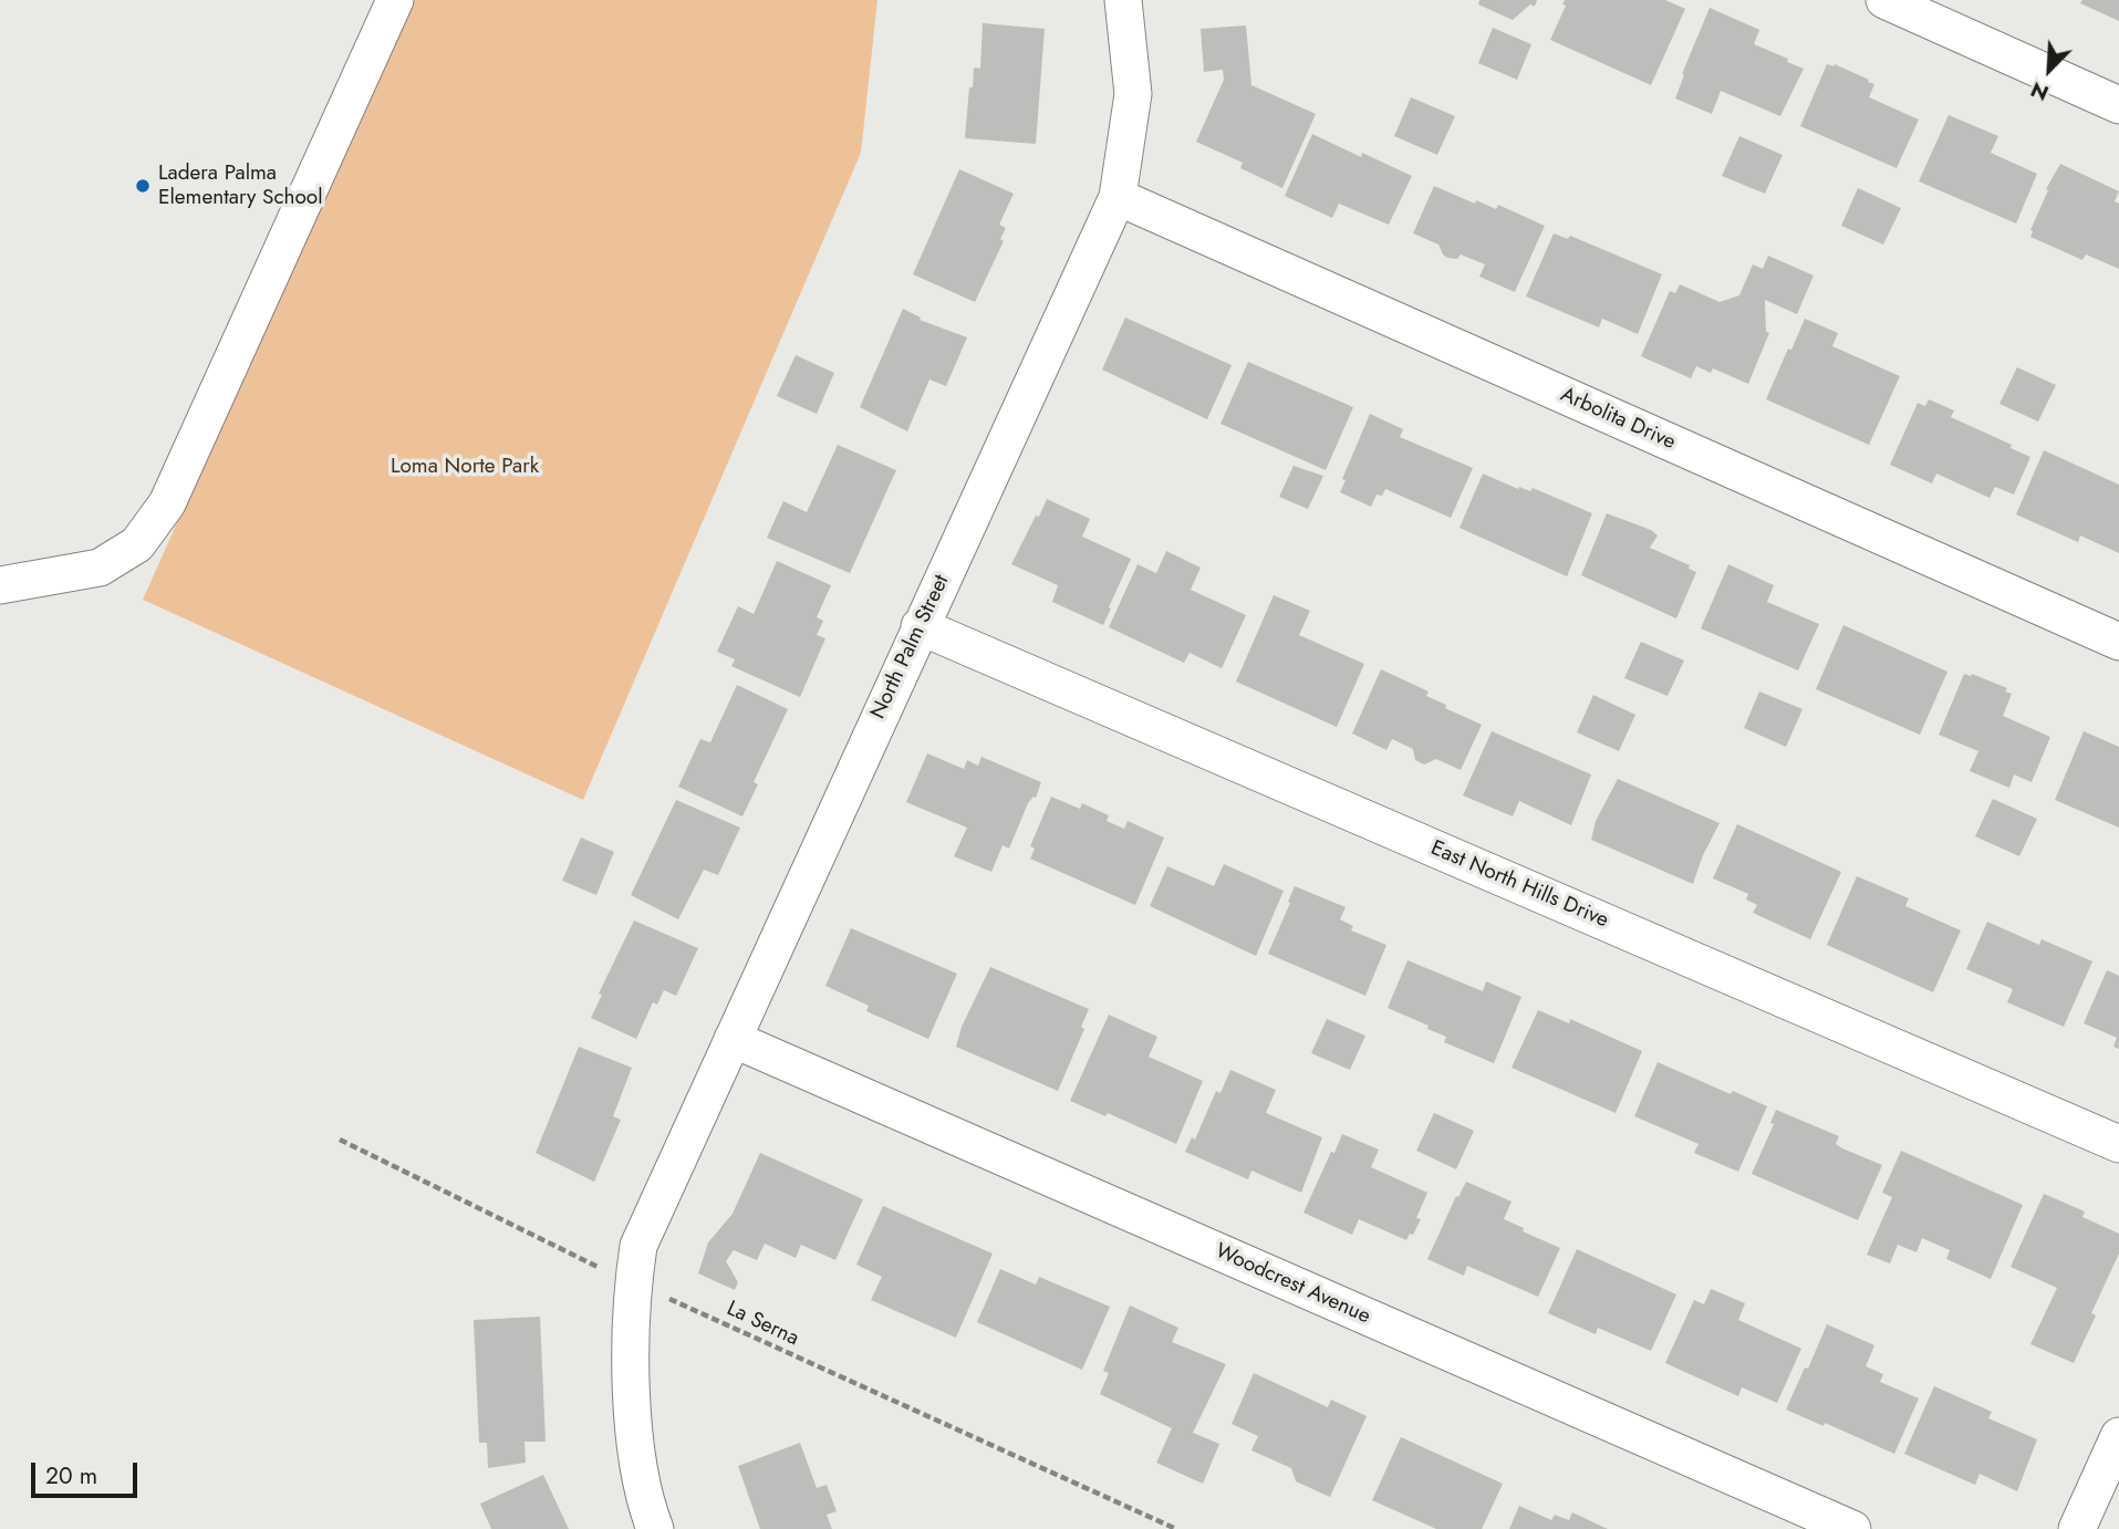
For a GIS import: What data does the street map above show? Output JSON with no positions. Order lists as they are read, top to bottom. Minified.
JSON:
{"streets":{"street":["Arbolita Drive","North Palm Street","East North Hills Drive","Woodcrest Avenue"],"path":["La Serna"]},"crossings":[["Arbolita Drive","North Palm Street"],["North Palm Street","East North Hills Drive"],["North Palm Street","Woodcrest Avenue"],["North Palm Street","La Serna"]],"parks":["Loma Norte Park"],"places":["Ladera Palma Elementary School"],"scale_bar":"20 m","north":"bottom left"}
